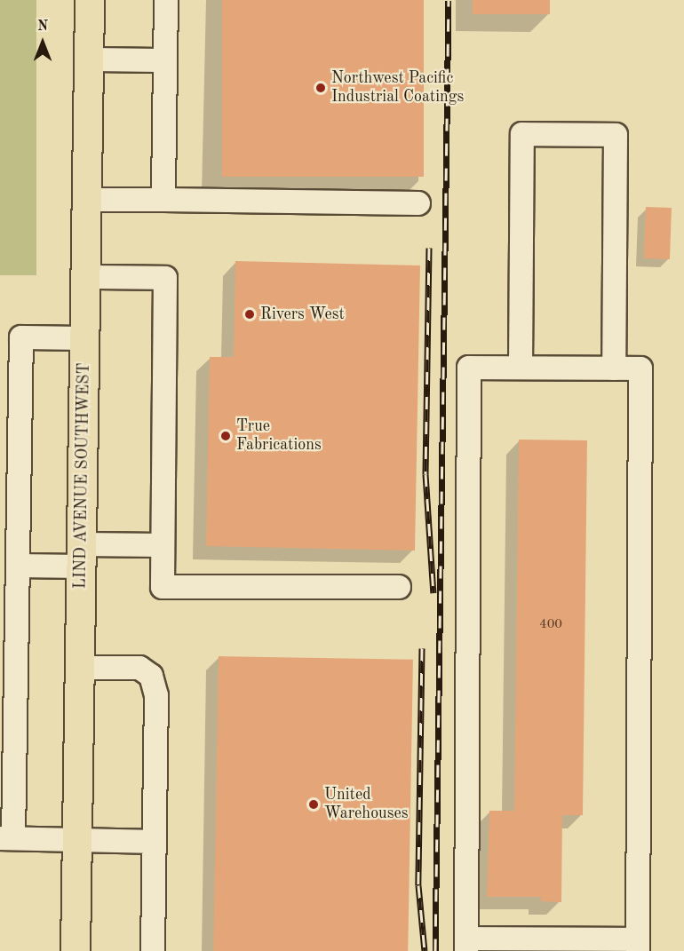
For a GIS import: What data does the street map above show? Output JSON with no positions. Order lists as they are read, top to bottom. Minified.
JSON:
{"streets":{"main road":["LIND AVENUE SOUTHWEST"]},"places":["Northwest Pacific Industrial Coatings","Rivers West","True Fabrications","United Warehouses"],"house_numbers":["400"],"north":"top"}
